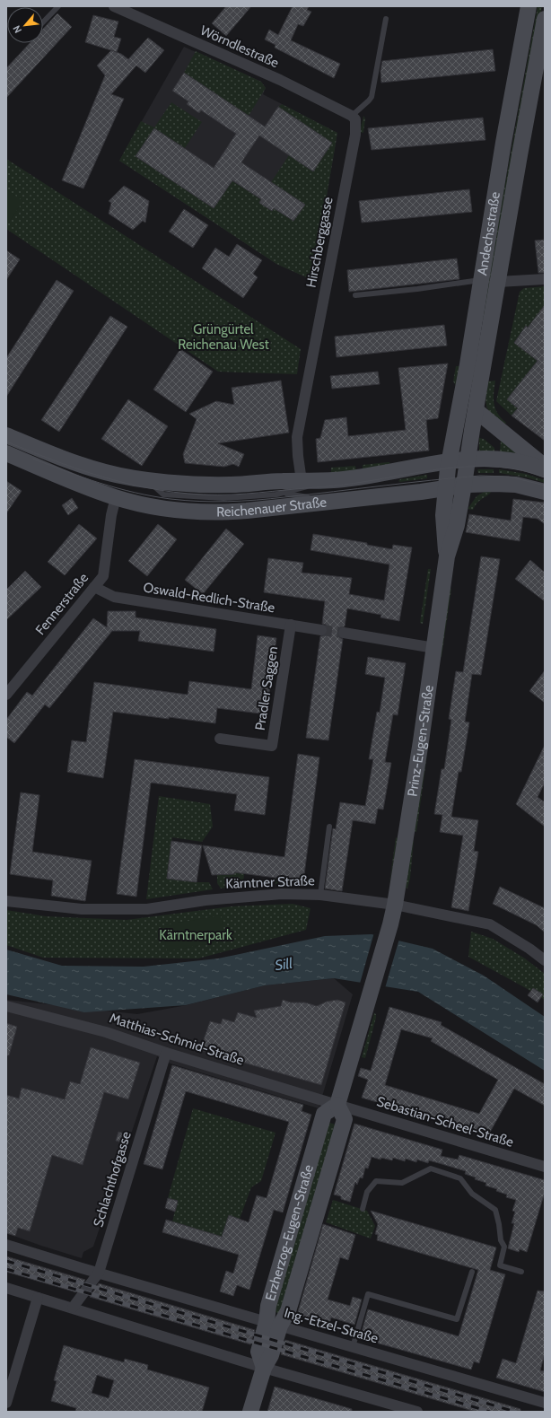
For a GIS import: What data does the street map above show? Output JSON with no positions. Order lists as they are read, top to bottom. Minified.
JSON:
{"streets":{"street":["Wörndlestraße","Andechsstraße","Hirschberggasse","Reichenauer Straße","Oswald-Redlich-Straße","Fennerstraße","Pradler Saggen","Prinz-Eugen-Straße","Kärntner Straße","Matthias-Schmid-Straße","Sebastian-Scheel-Straße","Schlachthofgasse","Erzherzog-Eugen-Straße","Ing.-Etzel-Straße"]},"crossings":[["Wörndlestraße","Hirschberggasse"],["Andechsstraße","Reichenauer Straße"],["Andechsstraße","Prinz-Eugen-Straße"],["Hirschberggasse","Reichenauer Straße"],["Reichenauer Straße","Fennerstraße"],["Reichenauer Straße","Prinz-Eugen-Straße"],["Oswald-Redlich-Straße","Fennerstraße"],["Oswald-Redlich-Straße","Pradler Saggen"],["Prinz-Eugen-Straße","Kärntner Straße"],["Prinz-Eugen-Straße","Matthias-Schmid-Straße"],["Prinz-Eugen-Straße","Sebastian-Scheel-Straße"],["Prinz-Eugen-Straße","Erzherzog-Eugen-Straße"],["Matthias-Schmid-Straße","Sebastian-Scheel-Straße"],["Matthias-Schmid-Straße","Schlachthofgasse"],["Matthias-Schmid-Straße","Erzherzog-Eugen-Straße"],["Sebastian-Scheel-Straße","Erzherzog-Eugen-Straße"],["Schlachthofgasse","Ing.-Etzel-Straße"],["Erzherzog-Eugen-Straße","Ing.-Etzel-Straße"]],"water":["Sill"],"parks":["Grüngürtel Reichenau West","Kärntnerpark"],"north":"bottom left"}
